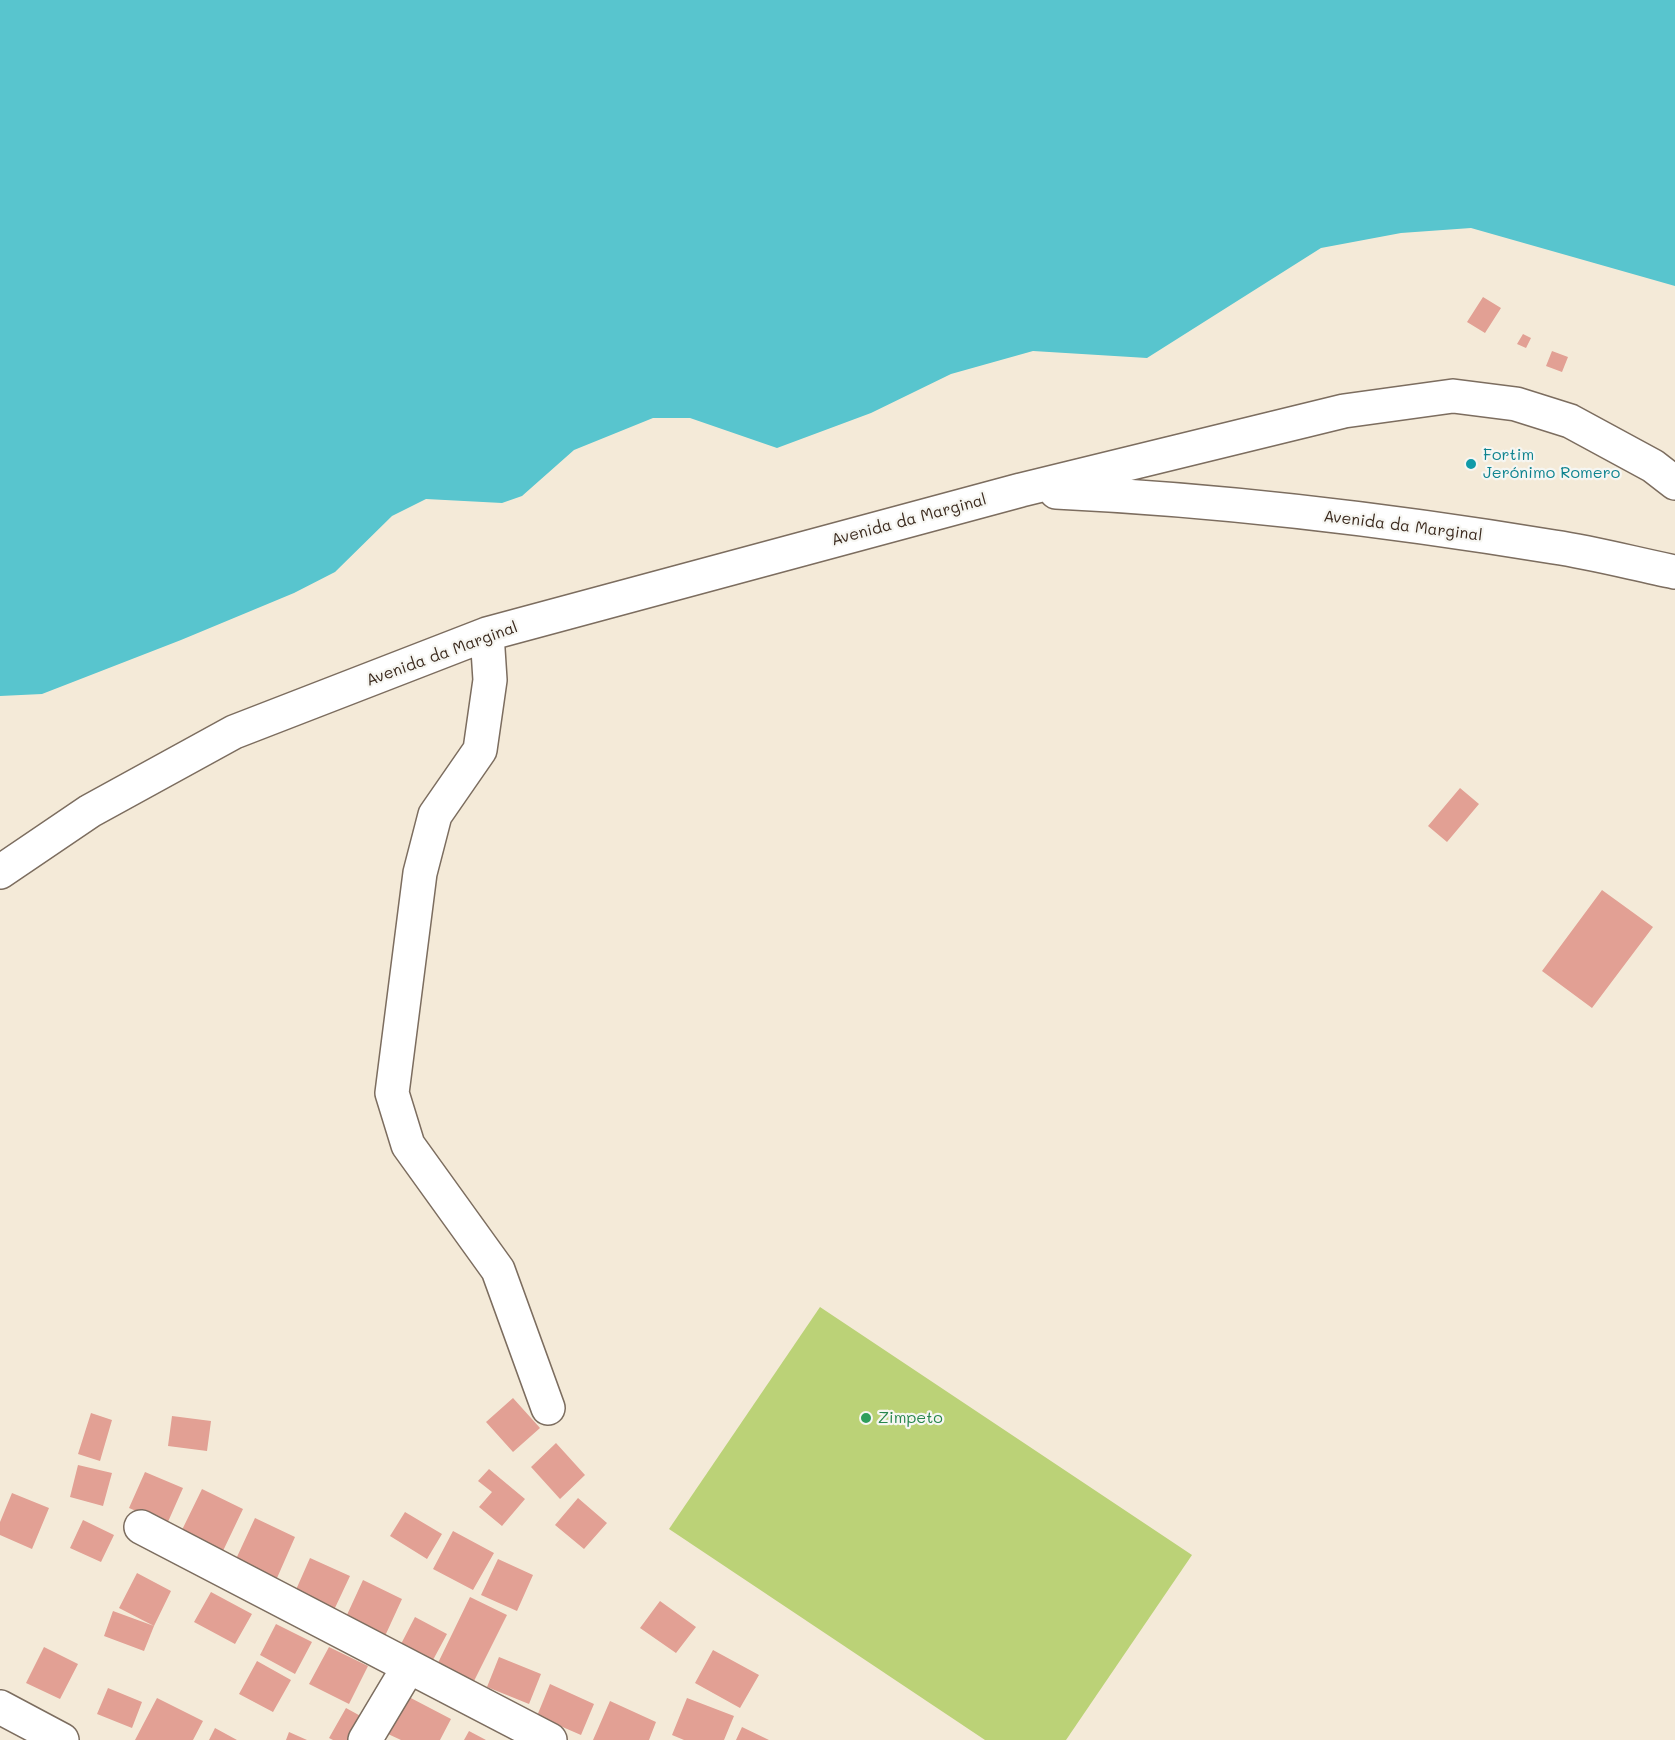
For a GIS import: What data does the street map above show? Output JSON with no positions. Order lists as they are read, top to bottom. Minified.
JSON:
{"streets":{"street":["Avenida da Marginal"]},"places":["Fortim Jerónimo Romero","Zimpeto"]}
